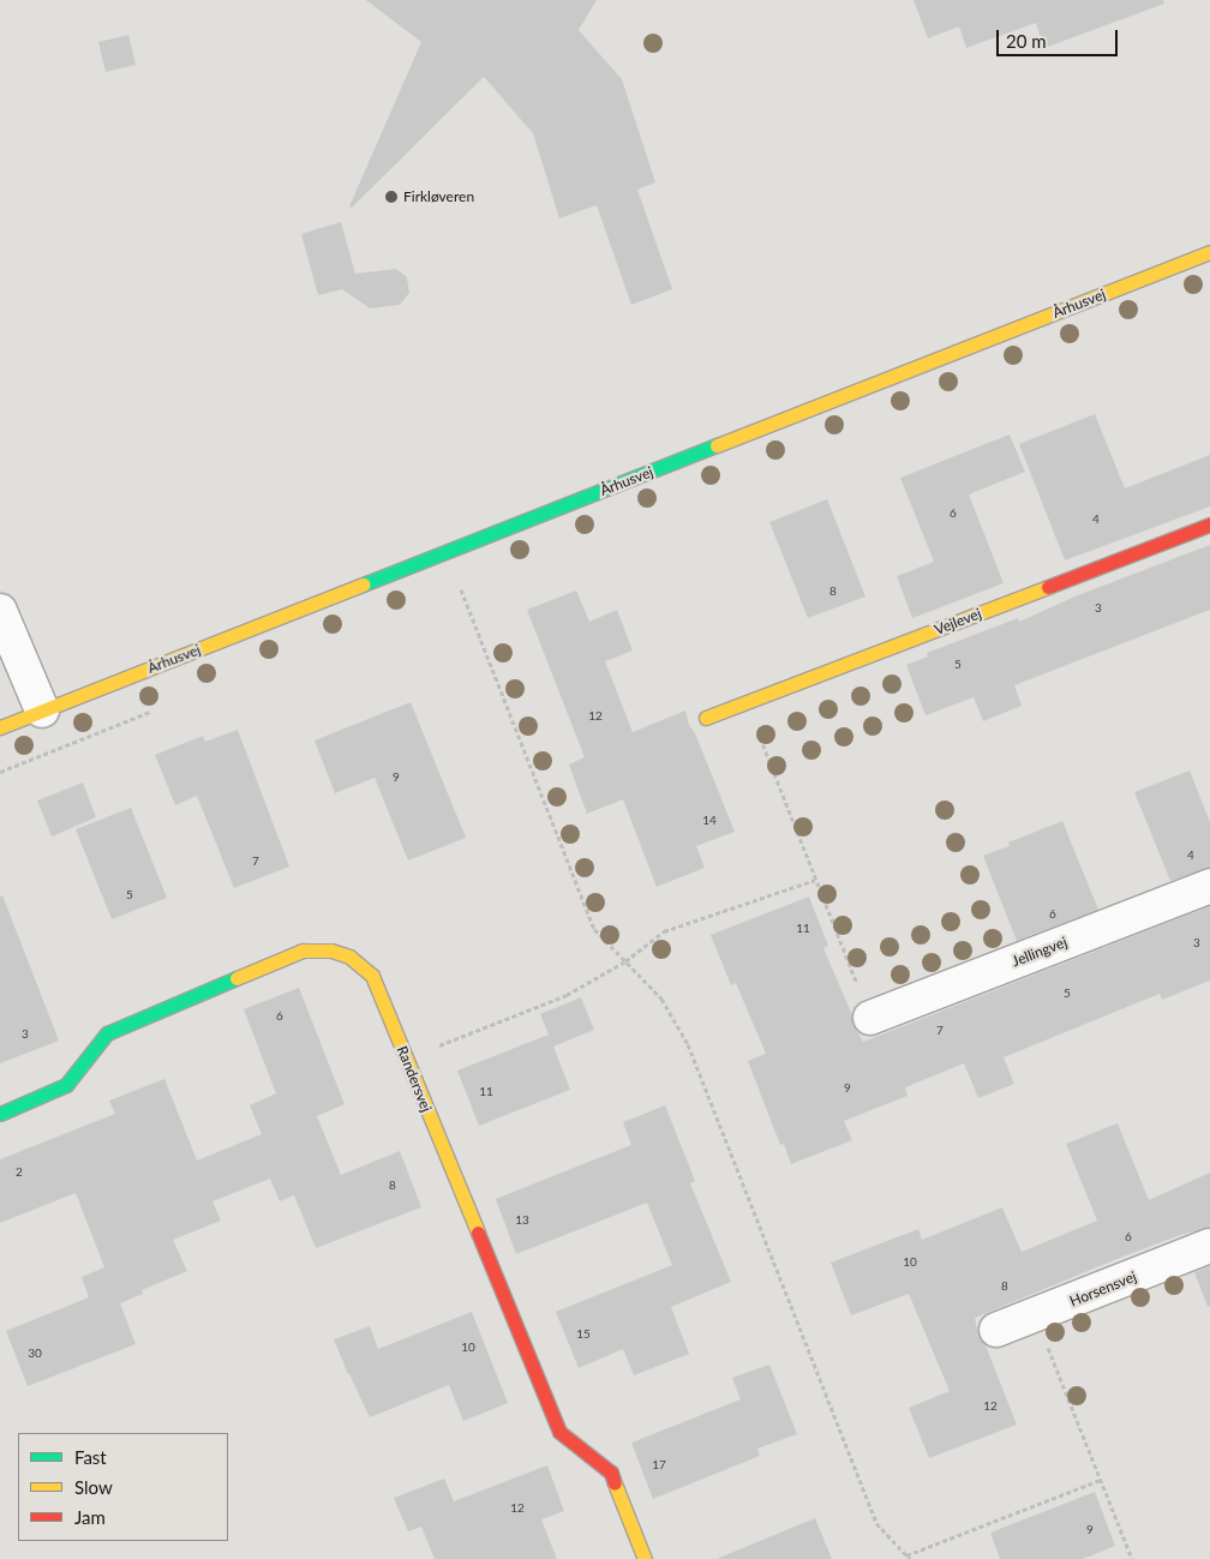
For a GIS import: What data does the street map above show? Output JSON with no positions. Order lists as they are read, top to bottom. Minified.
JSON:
{"streets":{"street":["Århusvej","Vejlevej","Jellingvej","Randersvej","Horsensvej"]},"places":["Firkløveren"],"house_numbers":["6","4","8","3","5","12","9","14","4","7","5","6","11","3","5","6","7","3","9","11","2","8","13","6","10","8","15","10","30","12","17","12","9"],"legend":["Fast","Slow","Jam"],"scale_bar":"20 m"}
